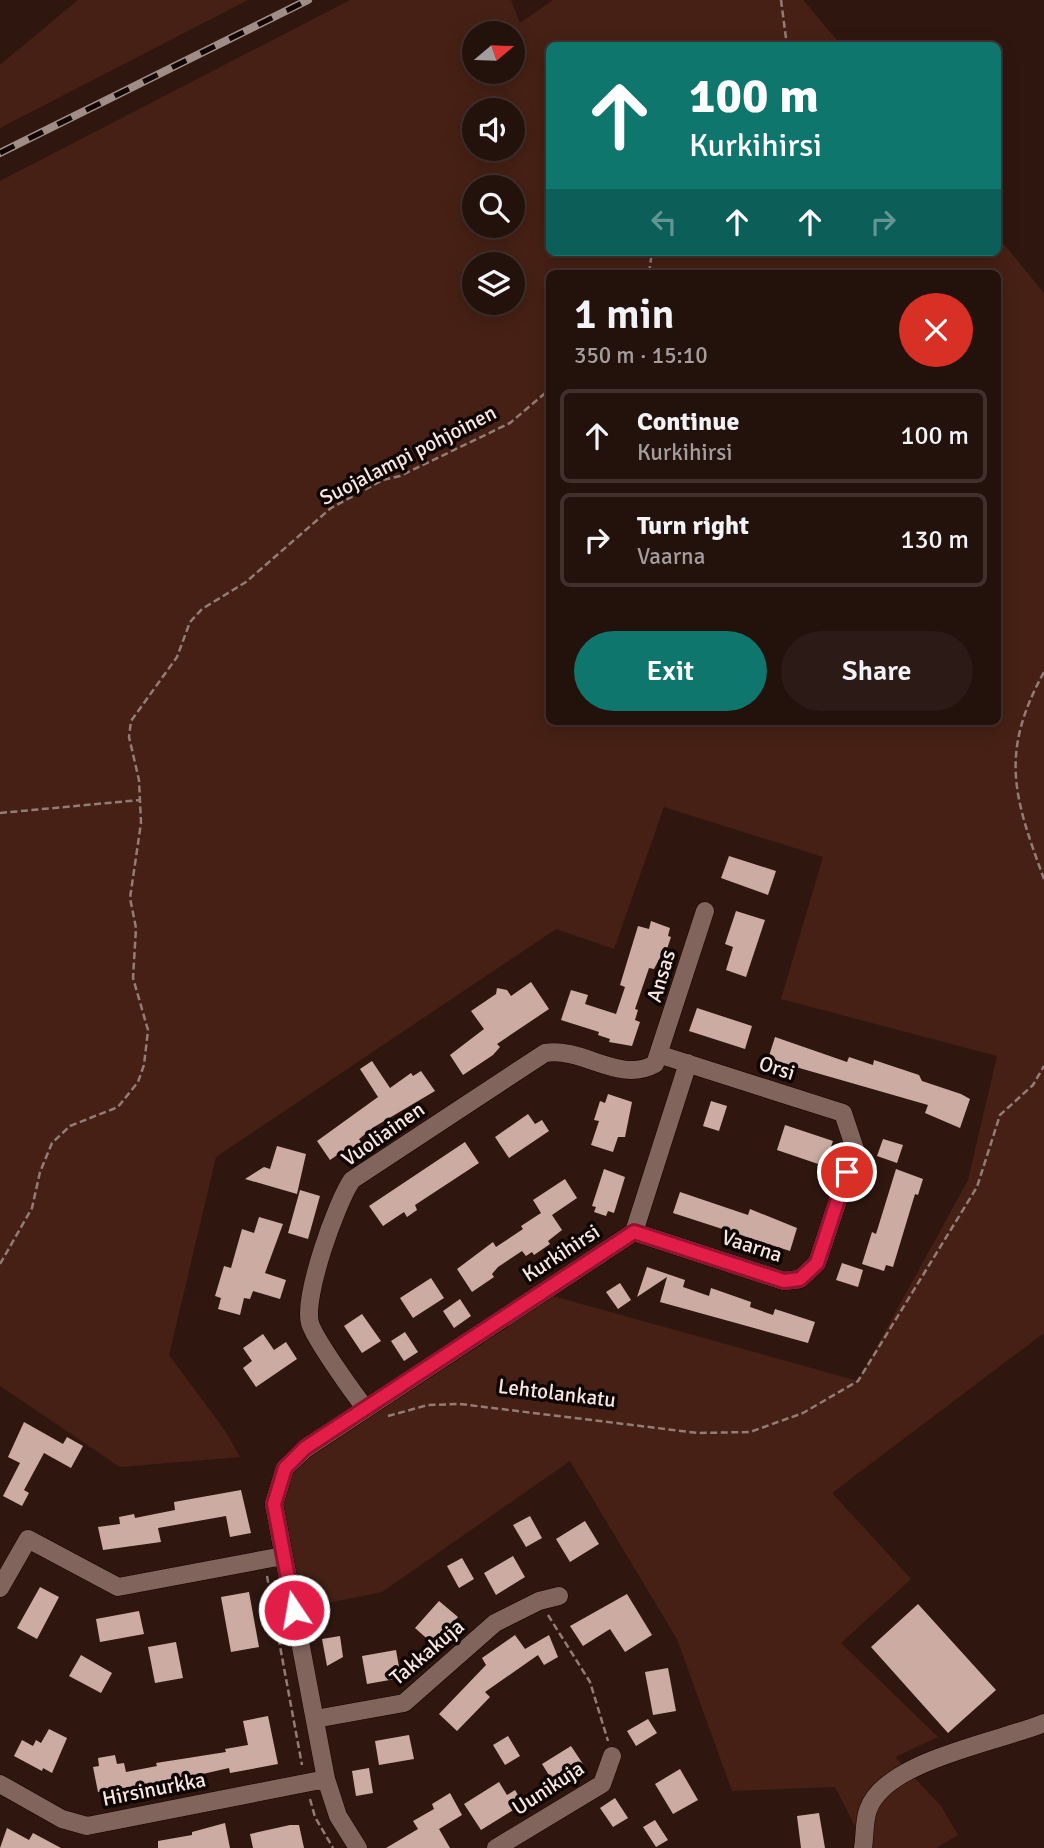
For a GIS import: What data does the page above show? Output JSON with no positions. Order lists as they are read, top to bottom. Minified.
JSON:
{"streets":{"street":["Ansas","Orsi","Vuoliainen","Vaarna","Kurkihirsi","Takkakuja","Uunikuja","Hirsinurkka"],"path":["Suojalampi pohjoinen","Lehtolankatu"]},"crossings":[["Ansas","Orsi"],["Ansas","Vuoliainen"],["Orsi","Vuoliainen"],["Orsi","Vaarna"],["Orsi","Kurkihirsi"],["Vuoliainen","Kurkihirsi"],["Vuoliainen","Lehtolankatu"],["Vaarna","Kurkihirsi"],["Kurkihirsi","Lehtolankatu"]],"north":"right","page":{"turn":["100 m","Kurkihirsi"],"heading":["1 min","350 m · 15:10"],"list":[{"name":"Continue","note":"Kurkihirsi","value":"100 m"},{"name":"Turn right","note":"Vaarna","value":"130 m"}],"buttons":["Exit","Share"]}}
